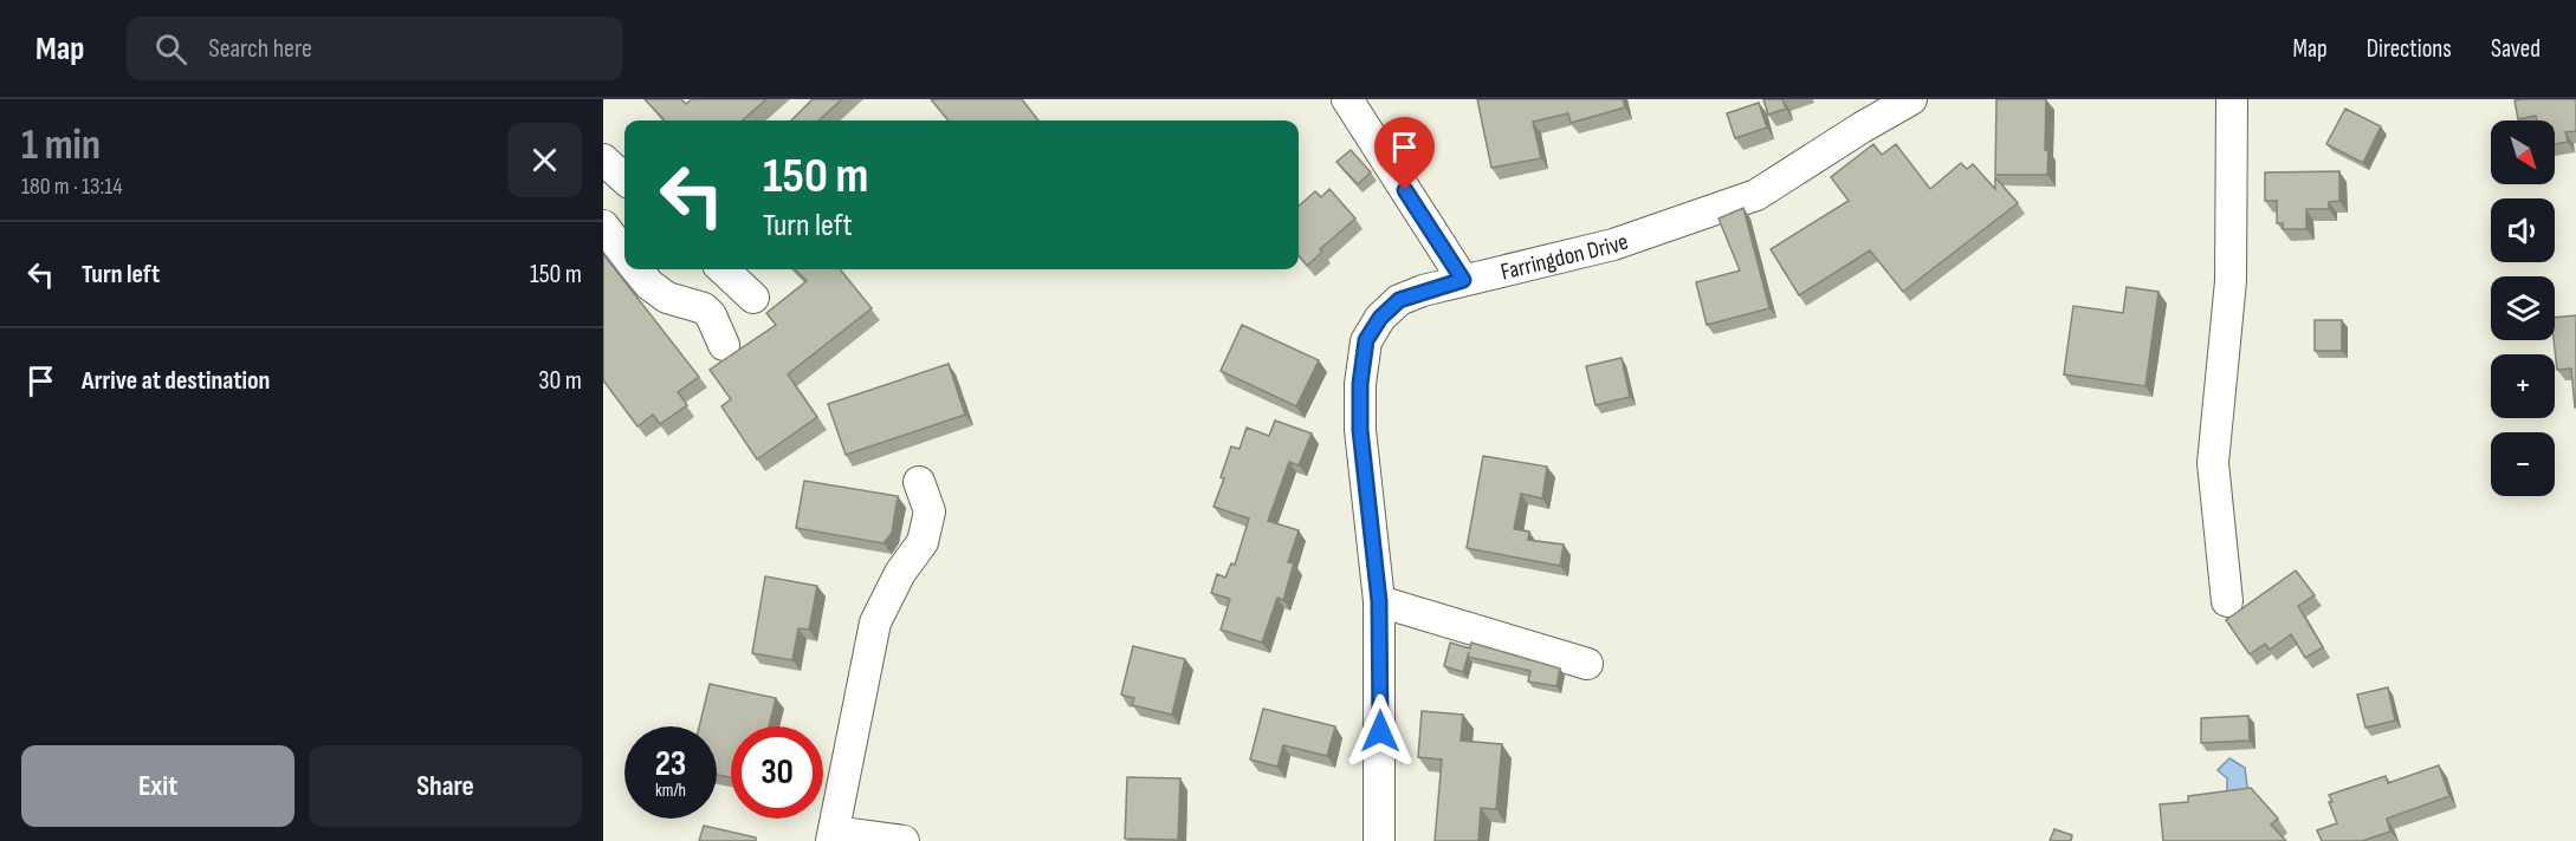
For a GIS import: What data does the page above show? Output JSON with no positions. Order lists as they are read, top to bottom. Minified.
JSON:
{"streets":{"street":["Farringdon Drive"]},"north":"bottom right","page":{"header":"Map","search":"Search here","nav":["Map","Directions","Saved"],"heading":["1 min","180 m · 13:14"],"map_buttons":["+","−"],"turn":["150 m","Turn left"],"list":[{"name":"Turn left","value":"150 m"},{"name":"Arrive at destination","value":"30 m"}],"speed":"23 km/h","limit":"30","buttons":["Exit","Share"]}}
